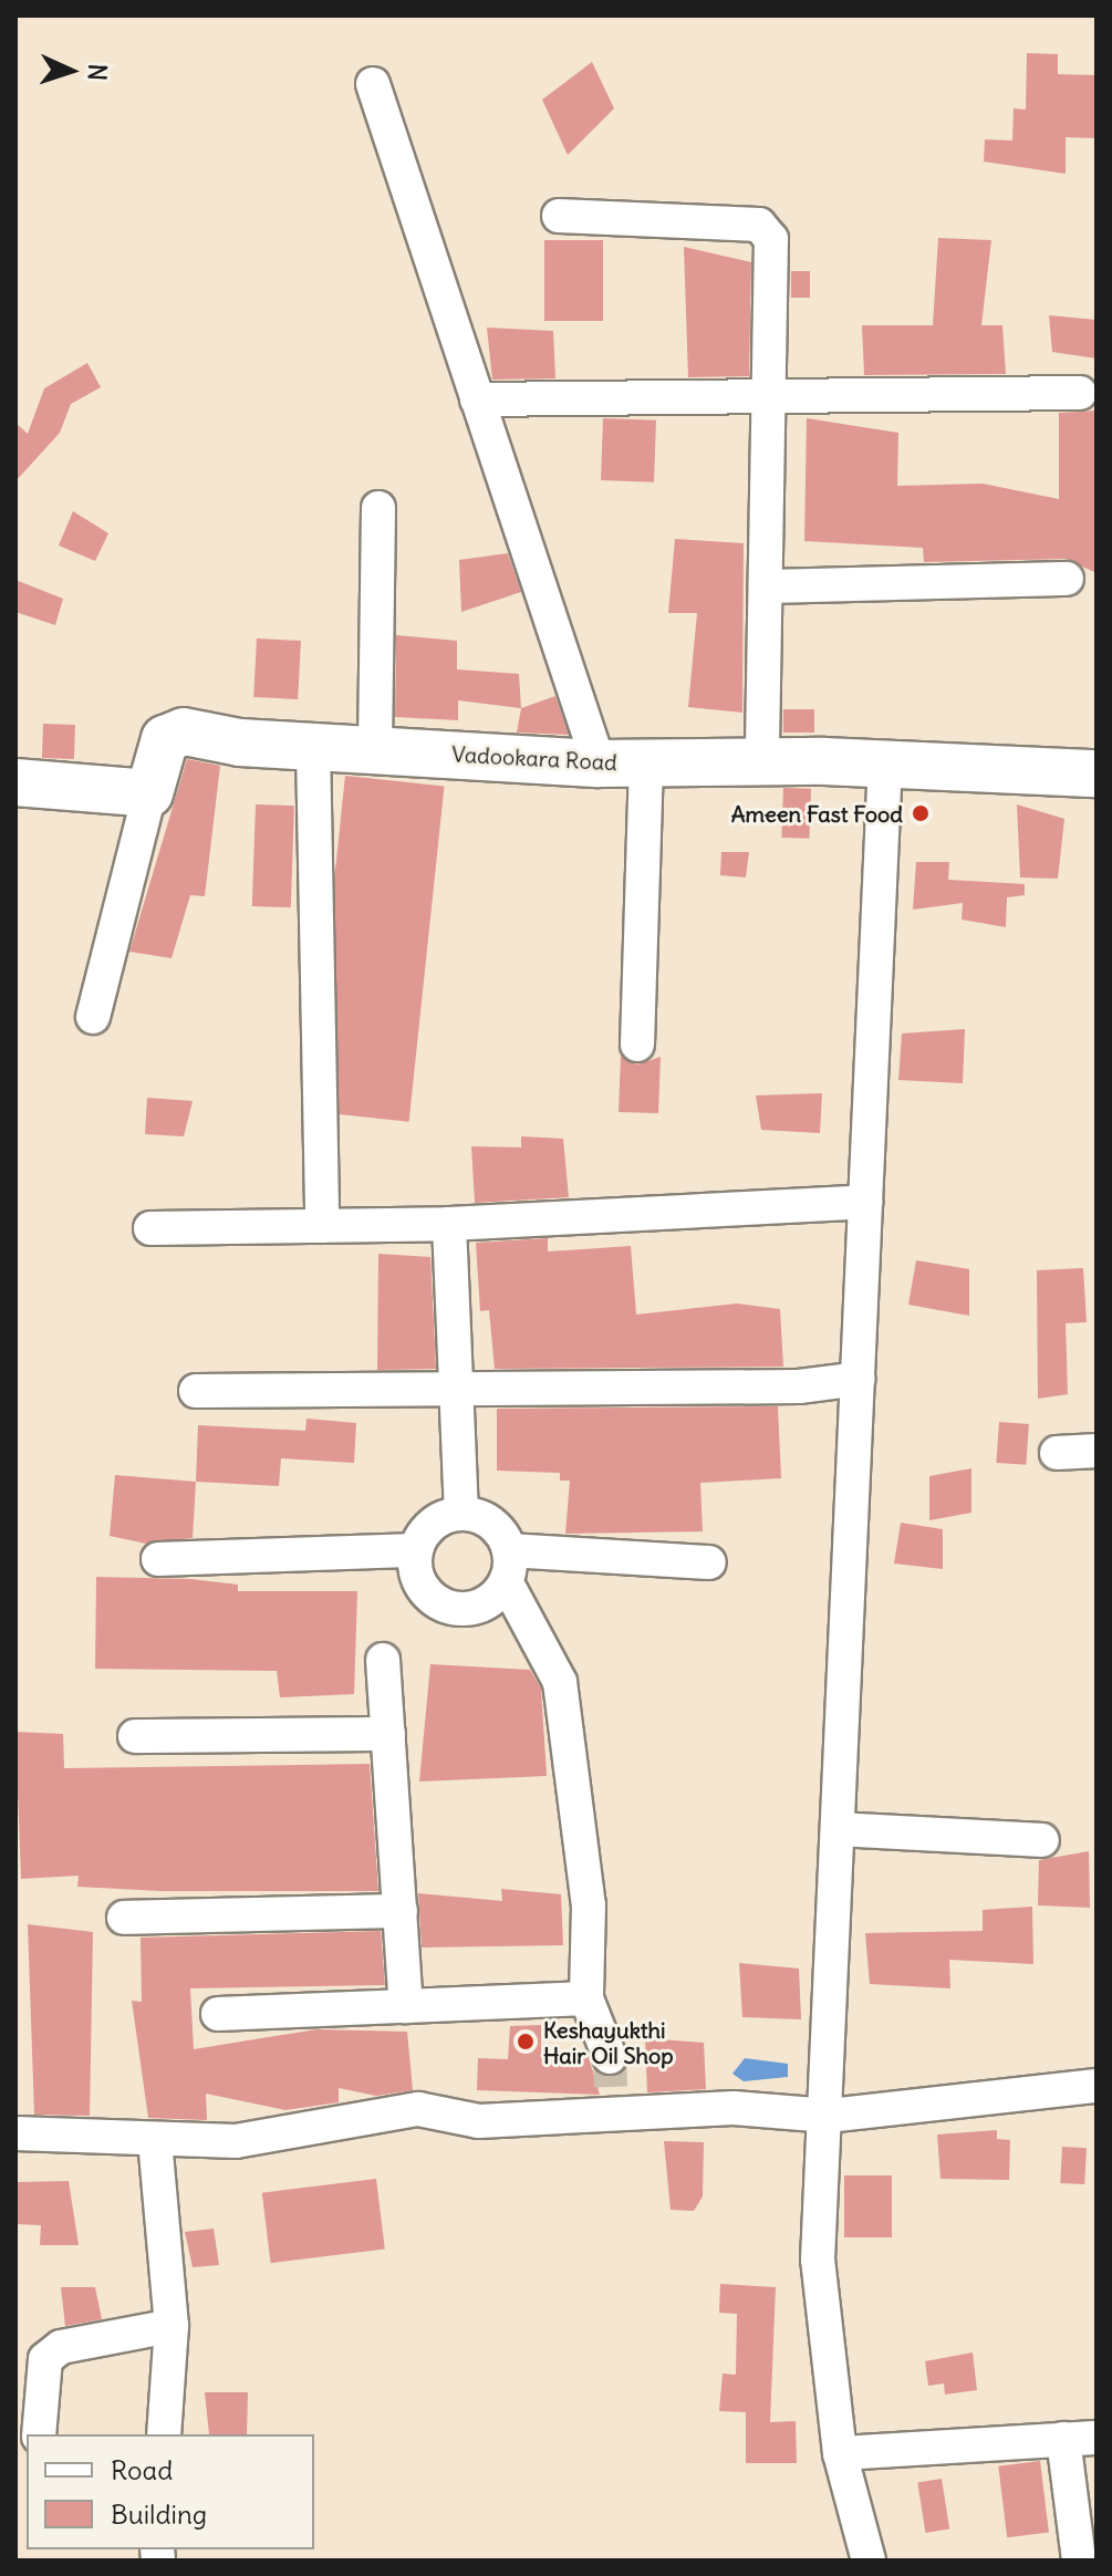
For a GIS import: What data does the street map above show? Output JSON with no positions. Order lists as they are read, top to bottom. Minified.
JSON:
{"streets":{"main road":["Vadookara Road"]},"places":["Ameen Fast Food","Keshayukthi Hair Oil Shop"],"legend":["Road","Building"],"north":"right"}
